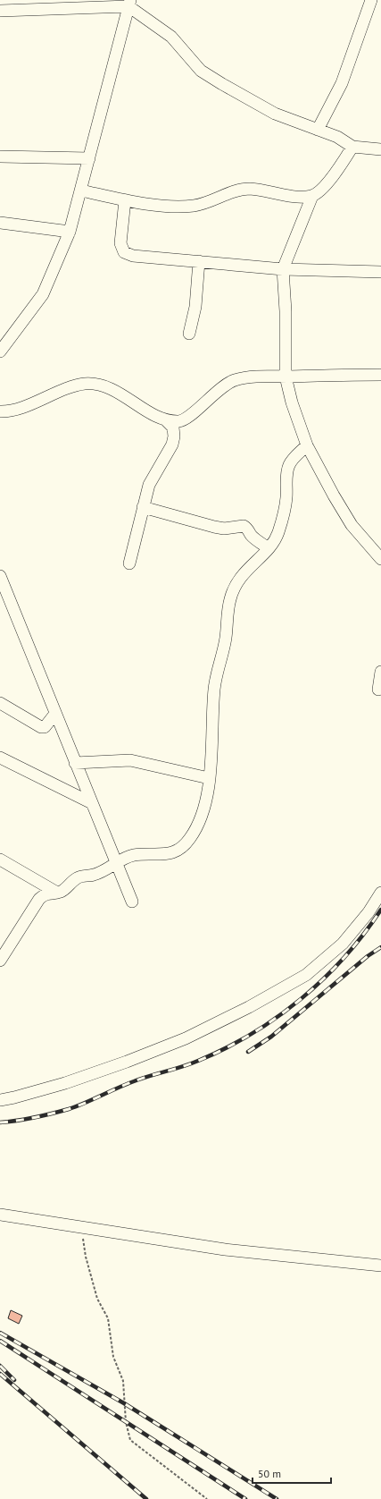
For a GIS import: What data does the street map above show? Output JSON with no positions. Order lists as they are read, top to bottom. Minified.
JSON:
{"scale_bar":"50 m"}
